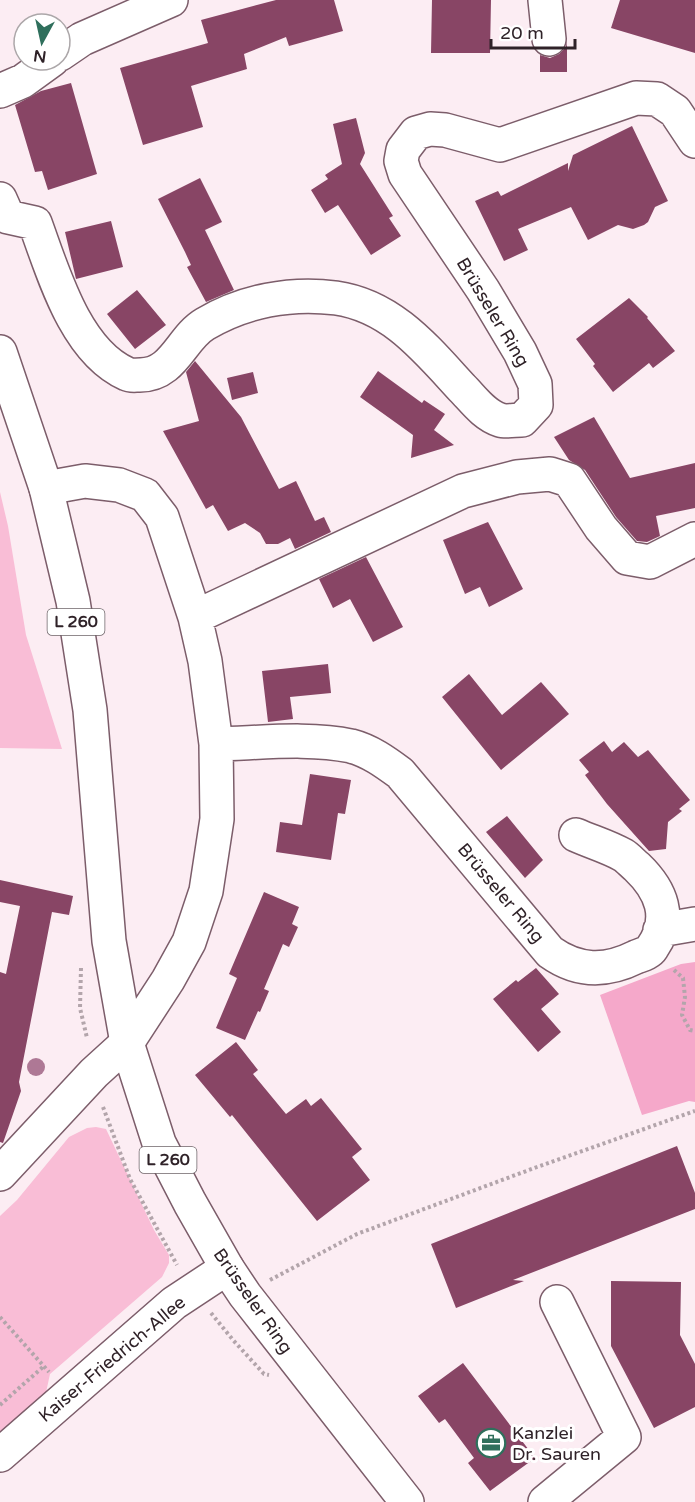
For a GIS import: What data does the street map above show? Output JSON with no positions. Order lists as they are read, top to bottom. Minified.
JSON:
{"streets":{"street":["Brüsseler Ring","L 260","Kaiser-Friedrich-Allee"]},"crossings":[["Brüsseler Ring","Kaiser-Friedrich-Allee"]],"places":{"office":["Kanzlei Dr. Sauren"]},"scale_bar":"20 m","north":"bottom"}
